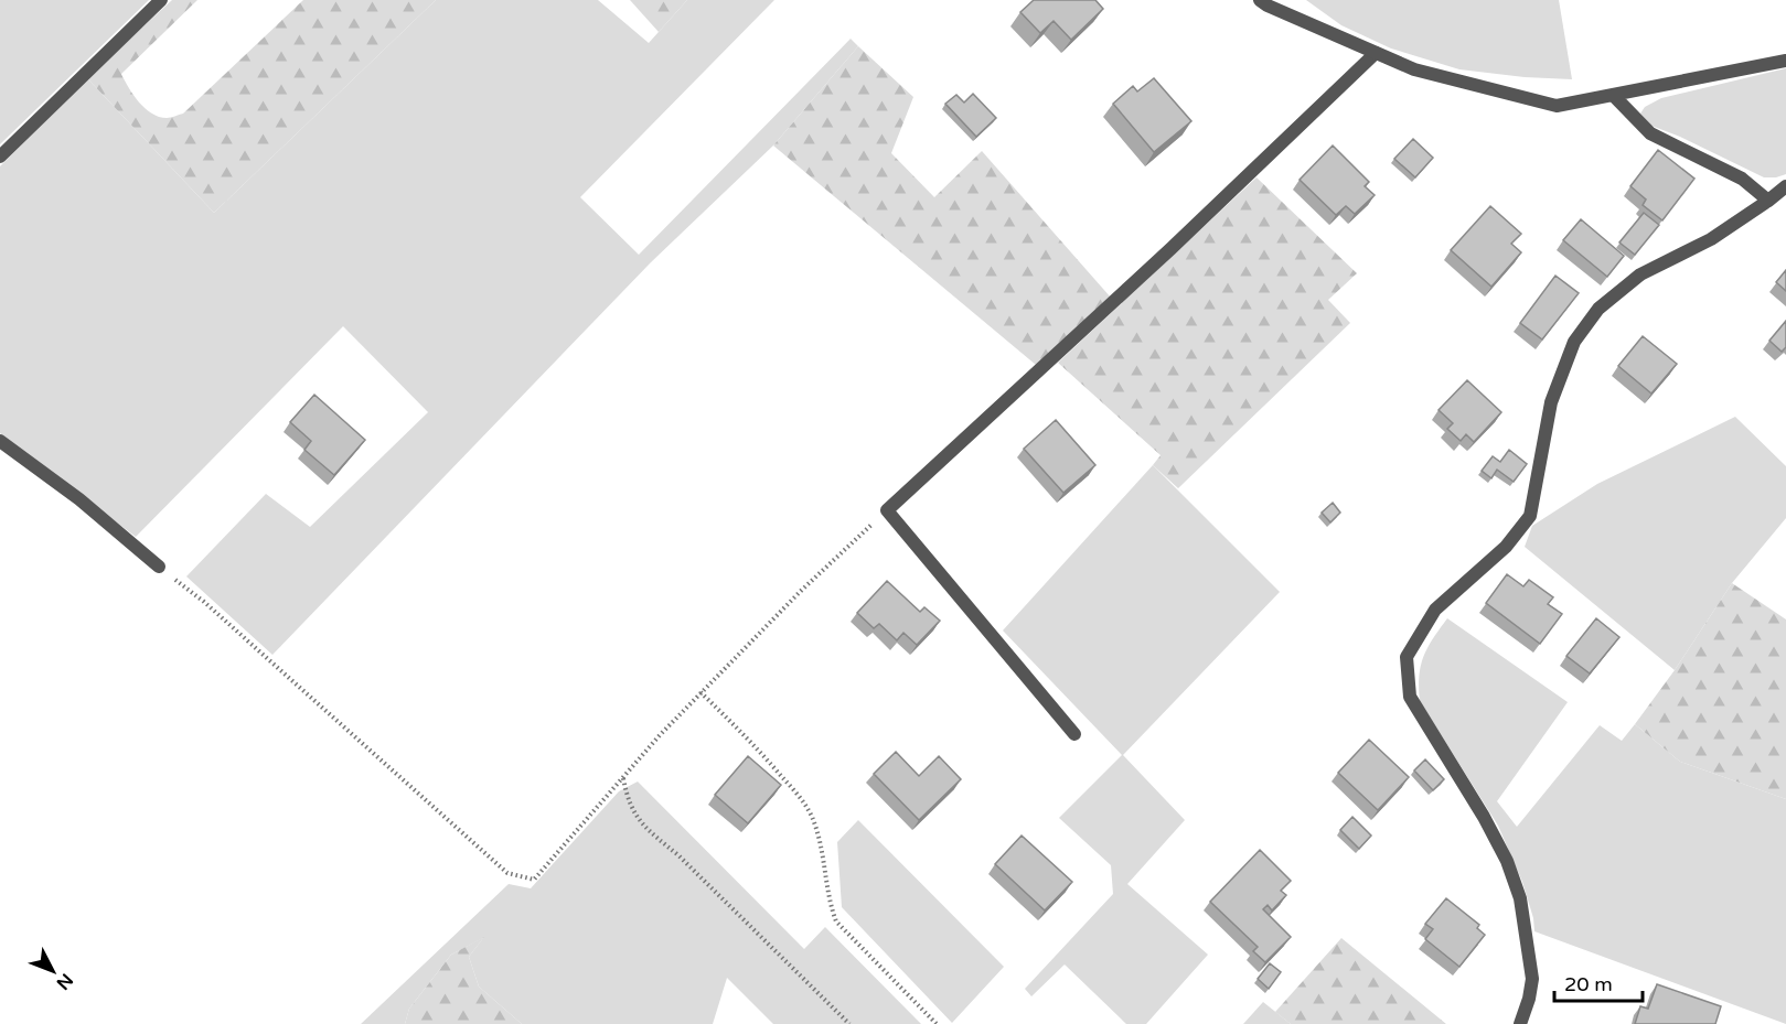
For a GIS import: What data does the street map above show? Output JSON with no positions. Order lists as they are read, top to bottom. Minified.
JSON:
{"scale_bar":"20 m","north":"bottom right"}
